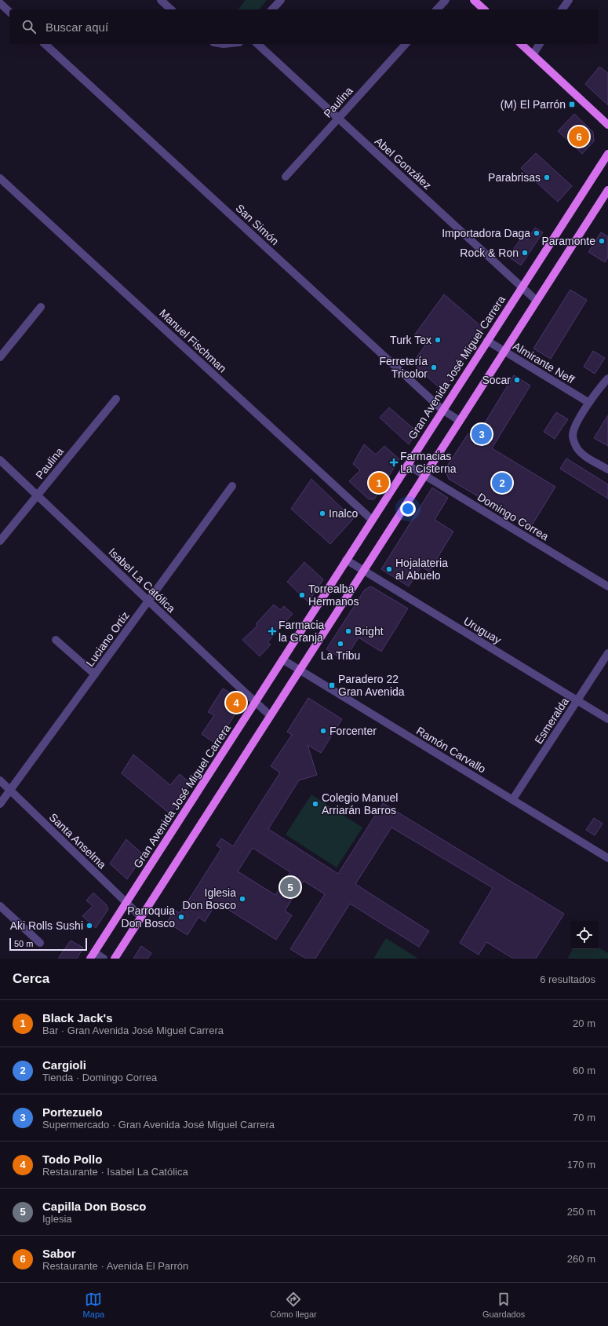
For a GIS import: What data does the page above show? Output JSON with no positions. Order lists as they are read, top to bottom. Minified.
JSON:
{"streets":{"main road":["Gran Avenida José Miguel Carrera"],"street":["Paulina","Abel González","San Simón","Manuel Fischman","Almirante Neff","Domingo Correa","Isabel La Católica","Uruguay","Luciano Ortiz","Esmeralda","Ramón Carvallo","Santa Anselma"]},"crossings":[["Paulina","Abel González"],["Paulina","Isabel La Católica"],["Abel González","Gran Avenida José Miguel Carrera"],["San Simón","Gran Avenida José Miguel Carrera"],["Manuel Fischman","Gran Avenida José Miguel Carrera"],["Almirante Neff","Gran Avenida José Miguel Carrera"],["Gran Avenida José Miguel Carrera","Domingo Correa"],["Gran Avenida José Miguel Carrera","Isabel La Católica"],["Gran Avenida José Miguel Carrera","Uruguay"],["Gran Avenida José Miguel Carrera","Ramón Carvallo"],["Gran Avenida José Miguel Carrera","Santa Anselma"],["Isabel La Católica","Luciano Ortiz"],["Uruguay","Esmeralda"],["Luciano Ortiz","Santa Anselma"],["Esmeralda","Ramón Carvallo"]],"places":{"transit":["(M) El Parrón","Paradero 22 Gran Avenida"],"other":["Parabrisas","Importadora Daga","Paramonte","Rock & Ron","Turk Tex","Ferretería Tricolor","Socar","Inalco","Hojalateria al Abuelo","Torrealba Hermanos","Bright","La Tribu","Forcenter","Colegio Manuel Arriarán Barros","Iglesia Don Bosco","Parroquia Don Bosco","Aki Rolls Sushi"],"health":["Farmacias La Cisterna","Farmacia la Granja"]},"scale_bar":"50 m","page":{"search":"Buscar aquí","pins":["6","3","1","2","4","5"],"scale":"50 m","heading":["Cerca","6 resultados"],"list":[{"mark":"1","name":"Black Jack's","note":"Bar · Gran Avenida José Miguel Carrera","value":"20 m"},{"mark":"2","name":"Cargioli","note":"Tienda · Domingo Correa","value":"60 m"},{"mark":"3","name":"Portezuelo","note":"Supermercado · Gran Avenida José Miguel Carrera","value":"70 m"},{"mark":"4","name":"Todo Pollo","note":"Restaurante · Isabel La Católica","value":"170 m"},{"mark":"5","name":"Capilla Don Bosco","note":"Iglesia","value":"250 m"},{"mark":"6","name":"Sabor","note":"Restaurante · Avenida El Parrón","value":"260 m"}],"nav":["Mapa","Cómo llegar","Guardados"]}}
